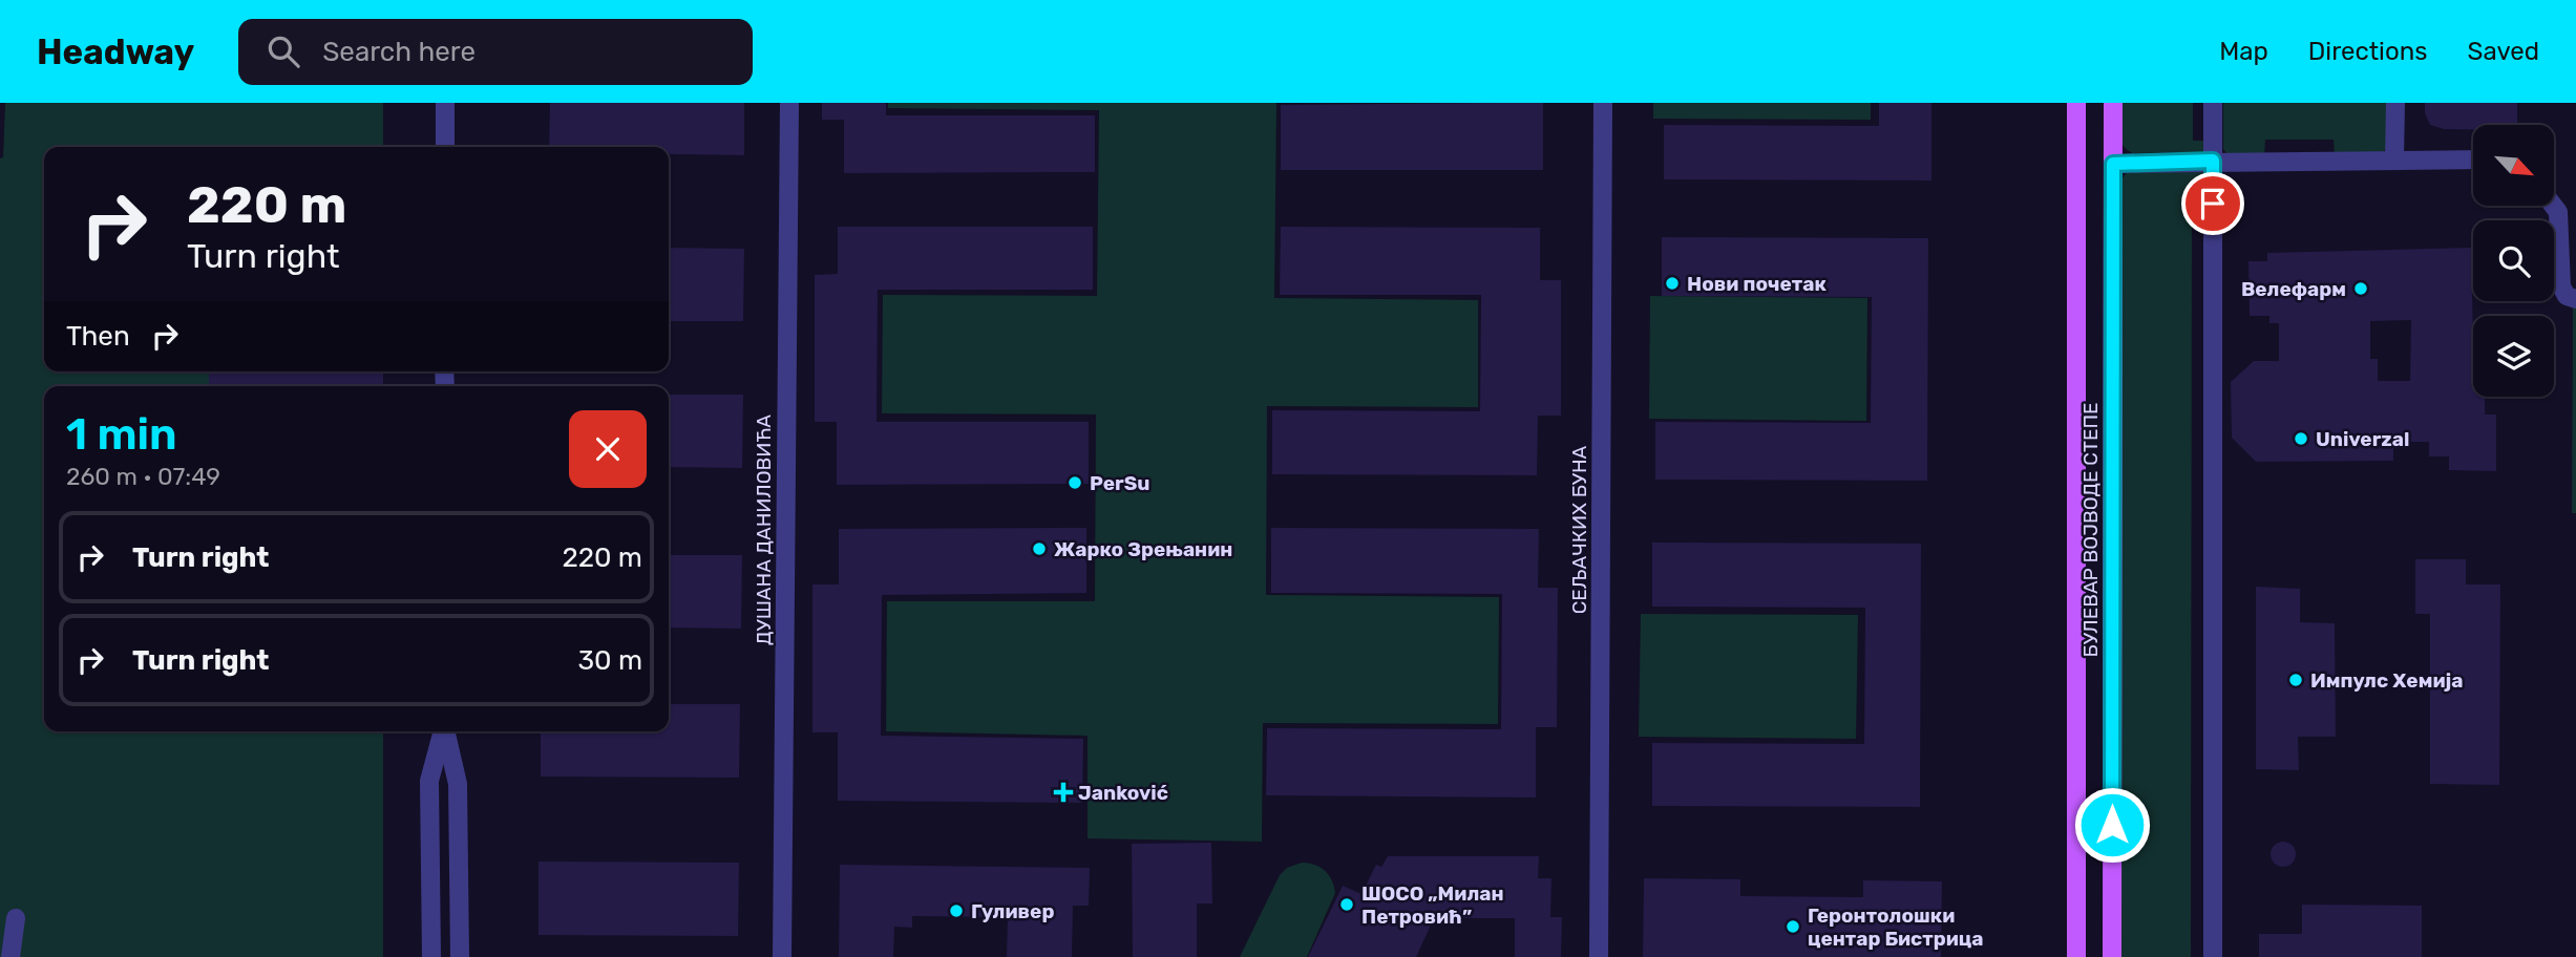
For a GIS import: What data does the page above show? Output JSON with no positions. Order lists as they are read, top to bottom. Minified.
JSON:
{"streets":{"main road":["БУЛЕВАР ВОЈВОДЕ СТЕПЕ"],"street":["ДУШАНА ДАНИЛОВИЋА","СЕЉАЧКИХ БУНА"]},"places":{"other":["Нови почетак","Велефарм","Univerzal","PerSu","Жарко Зрењанин","Импулс Хемија","ШОСО „Милан Петровић”","Гуливер","Геронтолошки центар Бистрица"],"health":["Janković"]},"north":"bottom right","page":{"header":"Headway","search":"Search here","nav":["Map","Directions","Saved"],"turn":["220 m","Turn right"],"then":"Then","heading":["1 min","260 m · 07:49"],"list":[{"name":"Turn right","value":"220 m"},{"name":"Turn right","value":"30 m"}]}}
